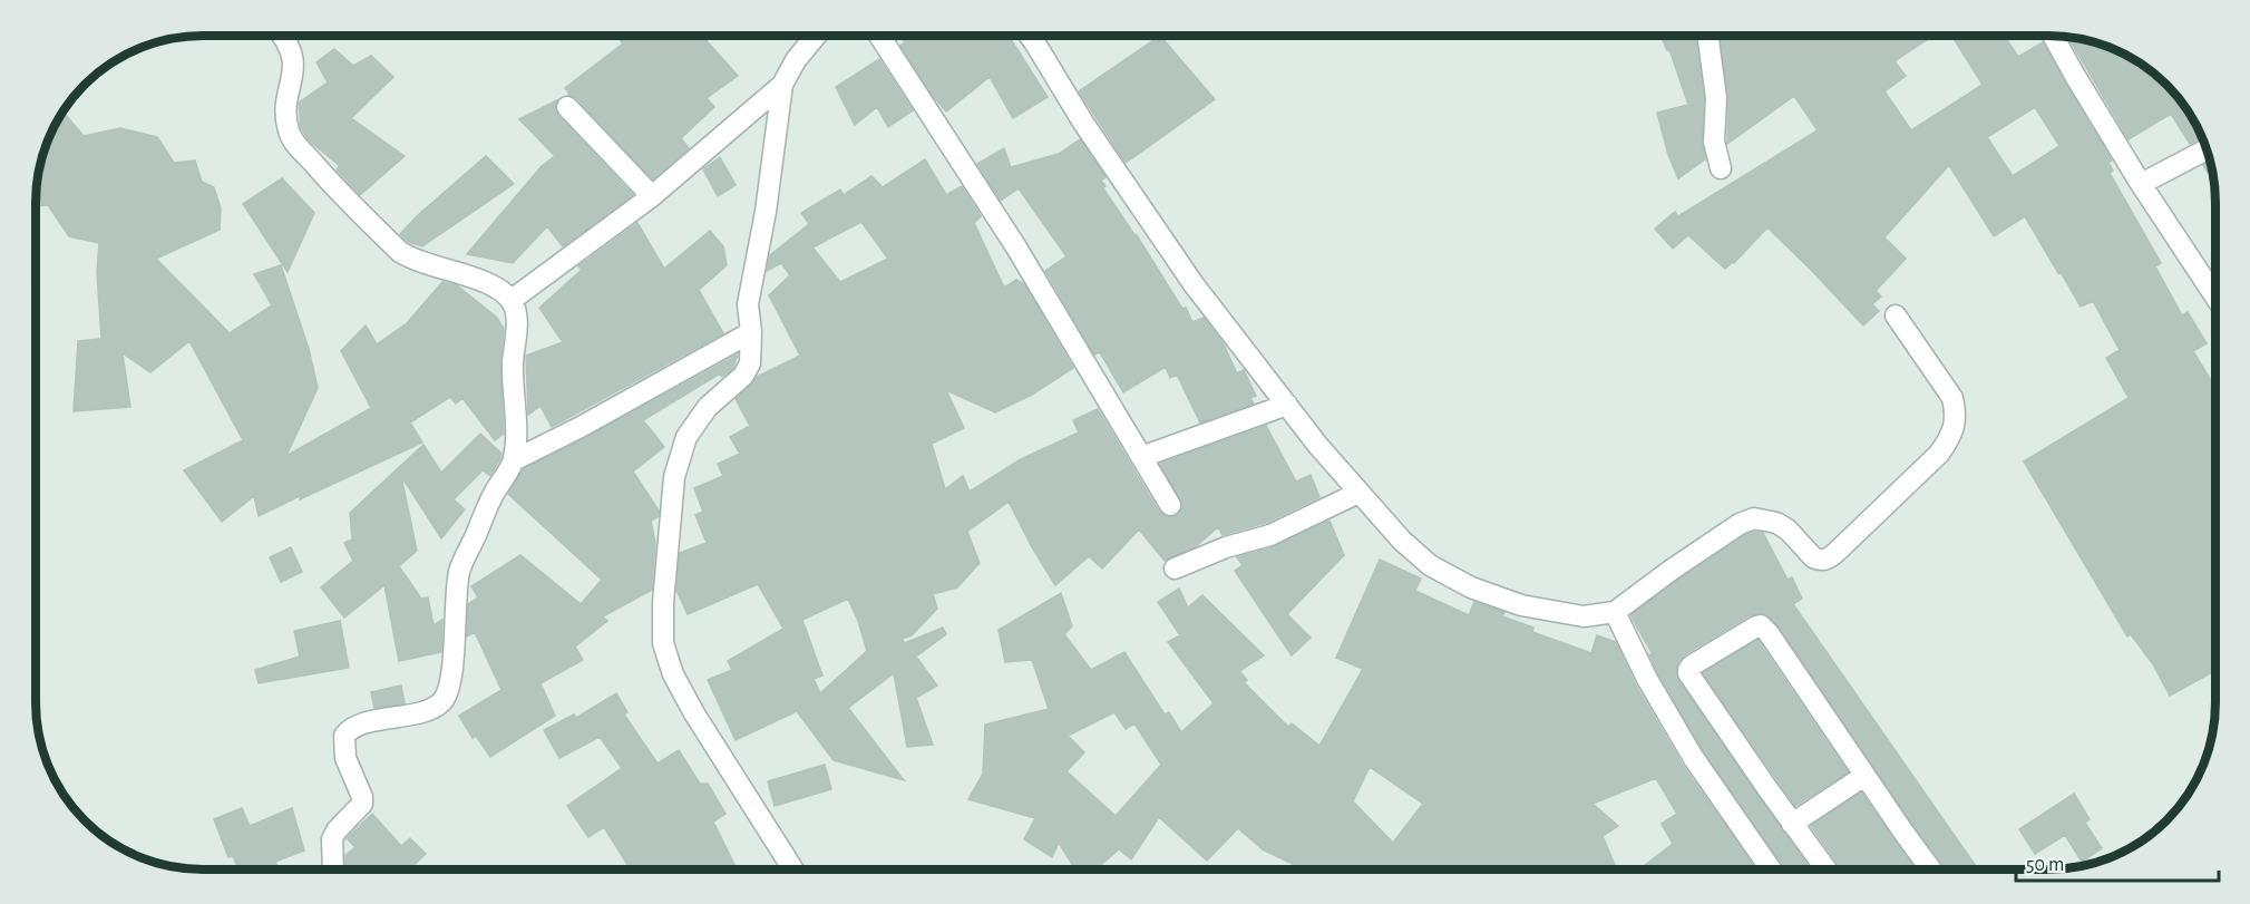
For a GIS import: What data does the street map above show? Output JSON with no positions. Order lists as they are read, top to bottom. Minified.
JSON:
{"scale_bar":"50 m"}
